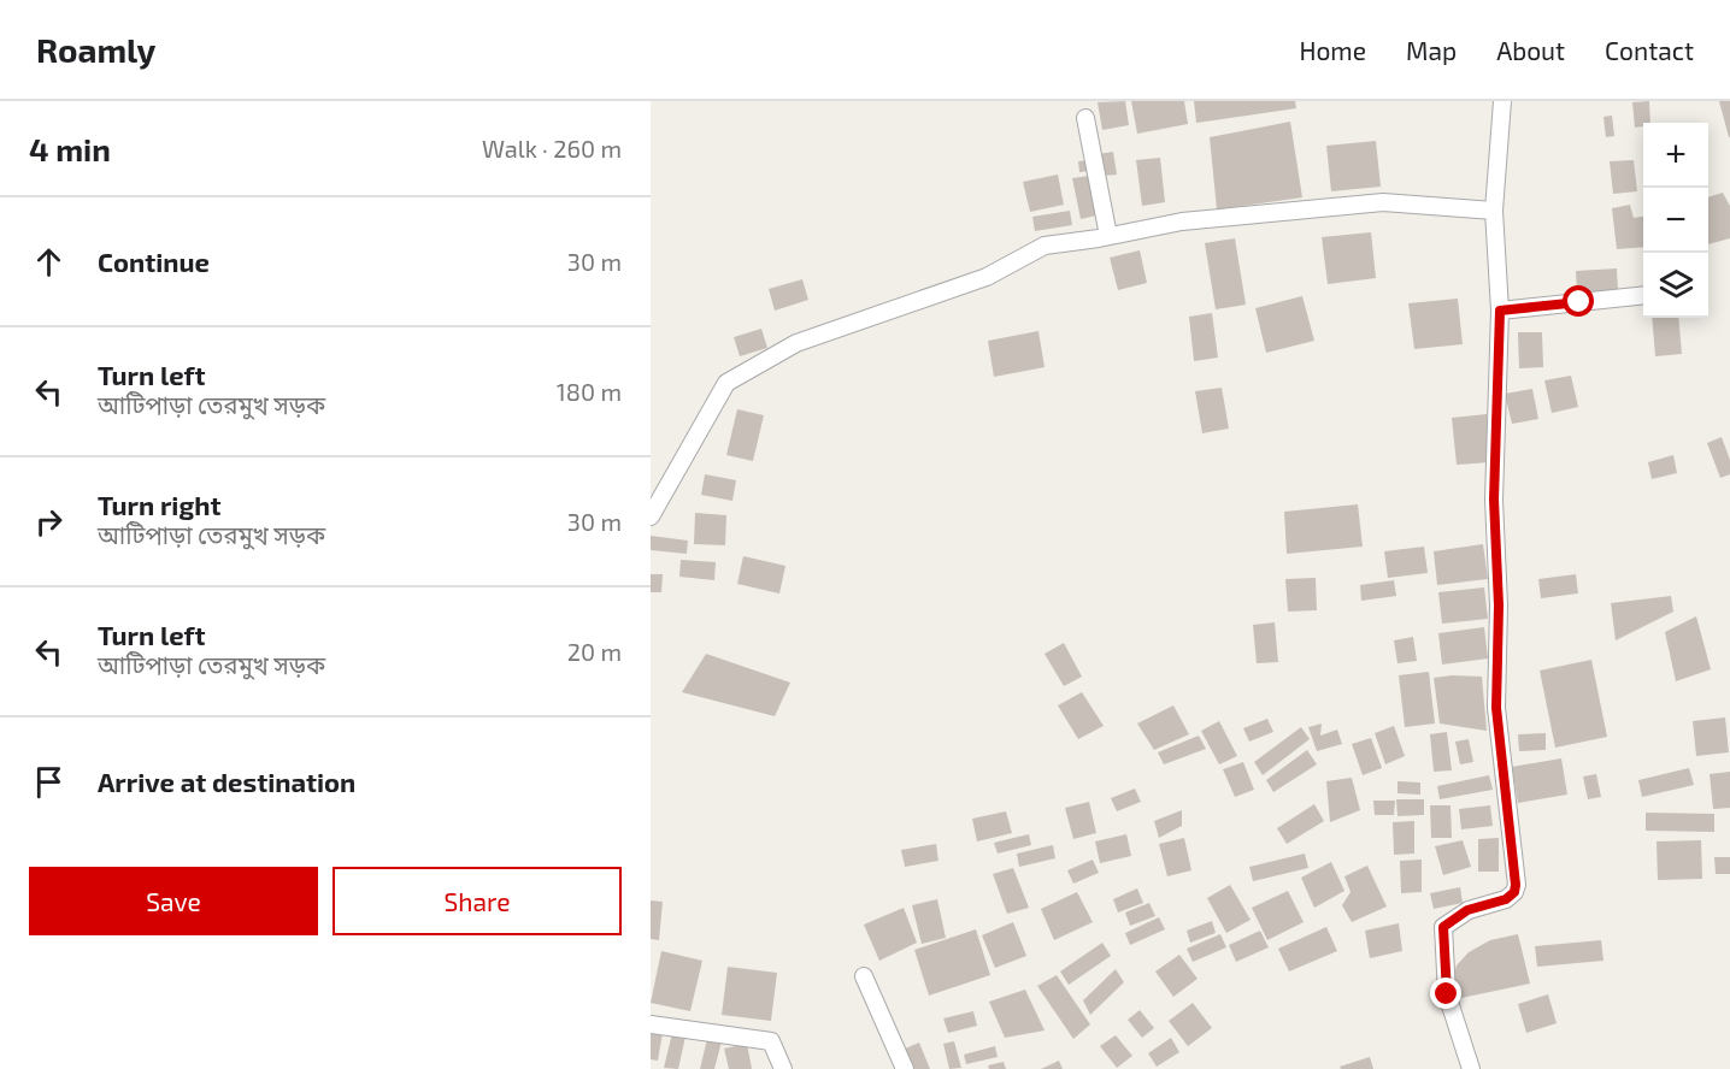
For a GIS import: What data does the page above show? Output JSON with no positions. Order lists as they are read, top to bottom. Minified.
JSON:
{"page":{"header":"Roamly","nav":["Home","Map","About","Contact"],"heading":["4 min","Walk · 260 m"],"map_buttons":["+","−"],"list":[["Continue","30 m"],["Turn left","আটিপাড়া তেরমুখ সড়ক","180 m"],["Turn right","আটিপাড়া তেরমুখ সড়ক","30 m"],["Turn left","আটিপাড়া তেরমুখ সড়ক","20 m"],"Arrive at destination"],"buttons":["Save","Share"]}}
